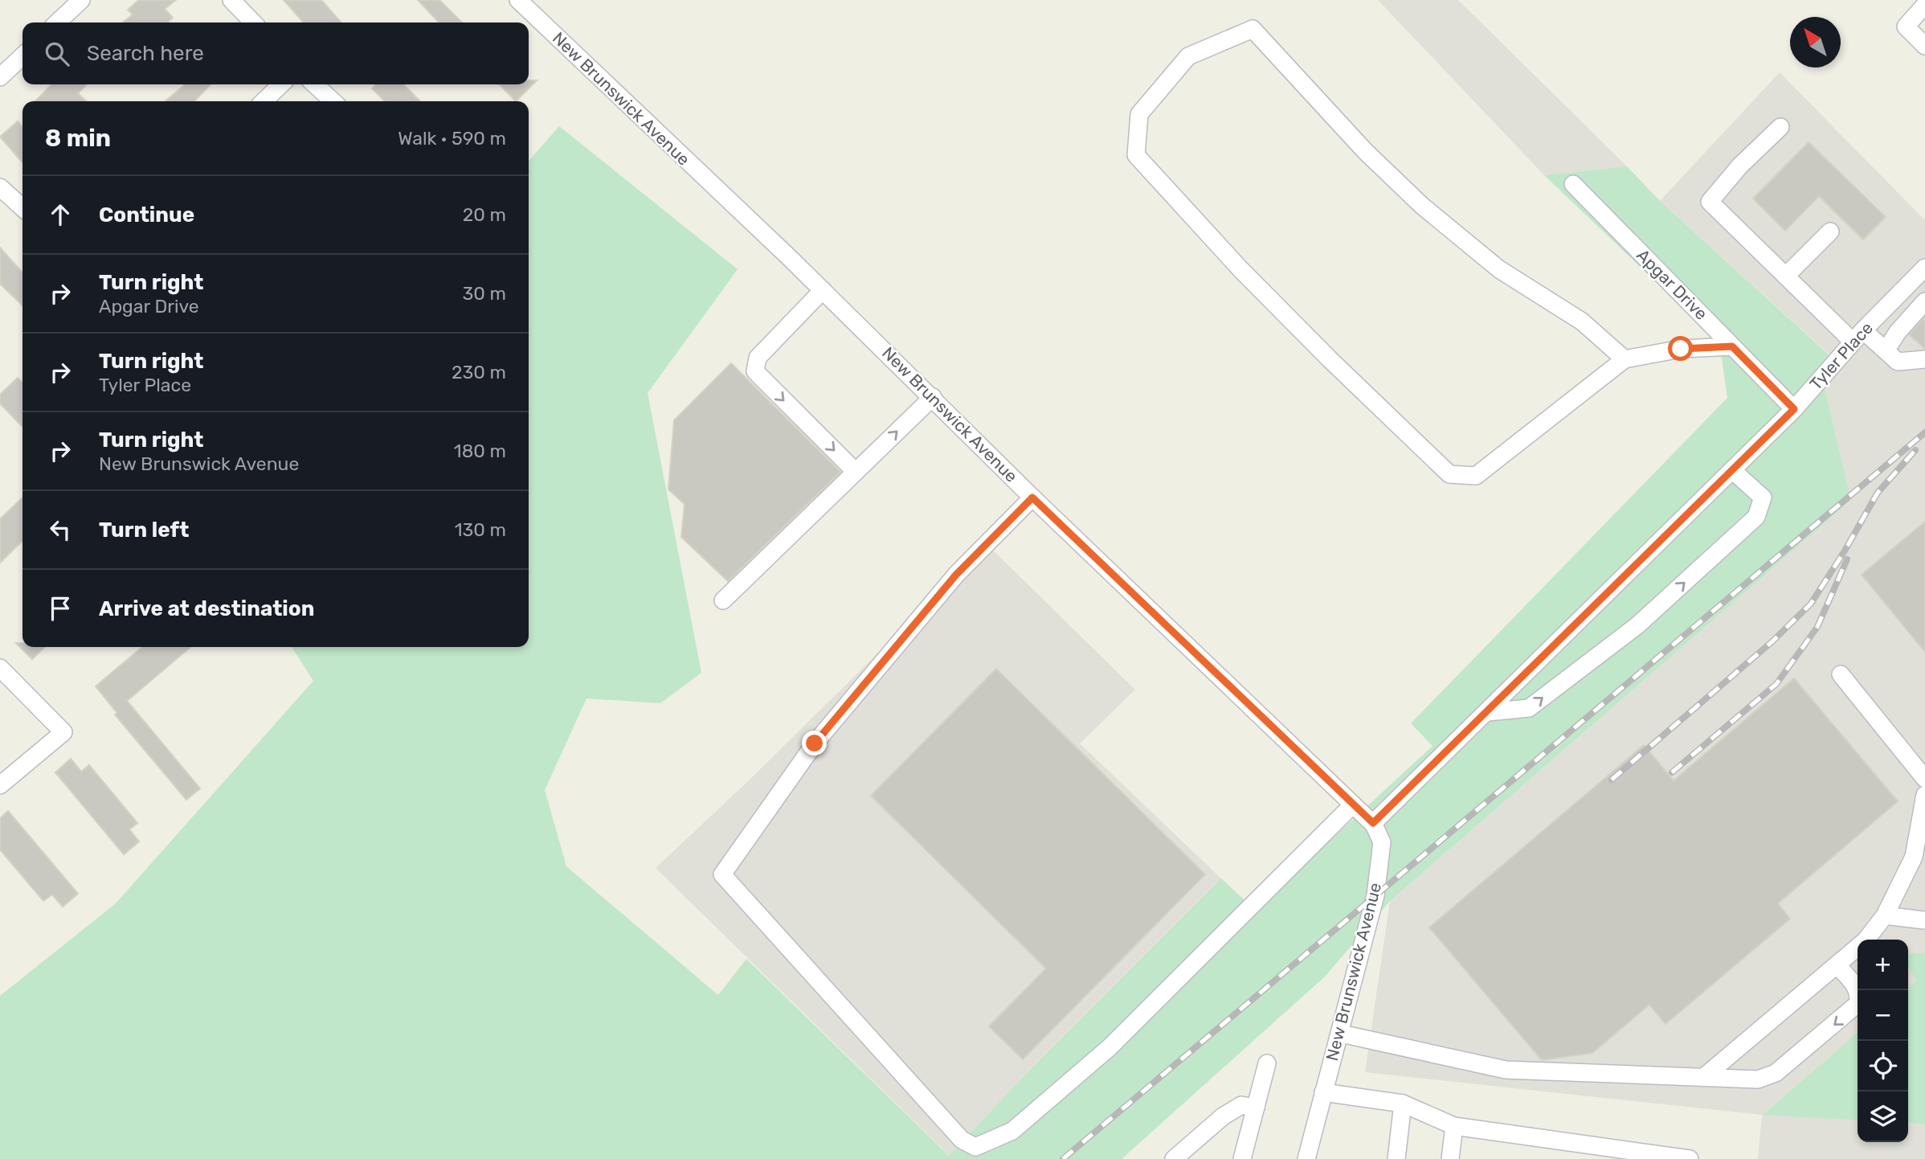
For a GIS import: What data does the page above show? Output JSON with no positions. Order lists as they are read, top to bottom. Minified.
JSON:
{"streets":{"street":["New Brunswick Avenue","Apgar Drive","Tyler Place"]},"crossings":[["New Brunswick Avenue","Tyler Place"],["Apgar Drive","Tyler Place"]],"north":"top left","page":{"search":"Search here","heading":["8 min","Walk · 590 m"],"list":[["Continue","20 m"],["Turn right","Apgar Drive","30 m"],["Turn right","Tyler Place","230 m"],["Turn right","New Brunswick Avenue","180 m"],["Turn left","130 m"],"Arrive at destination"],"map_buttons":["+","−"]}}
